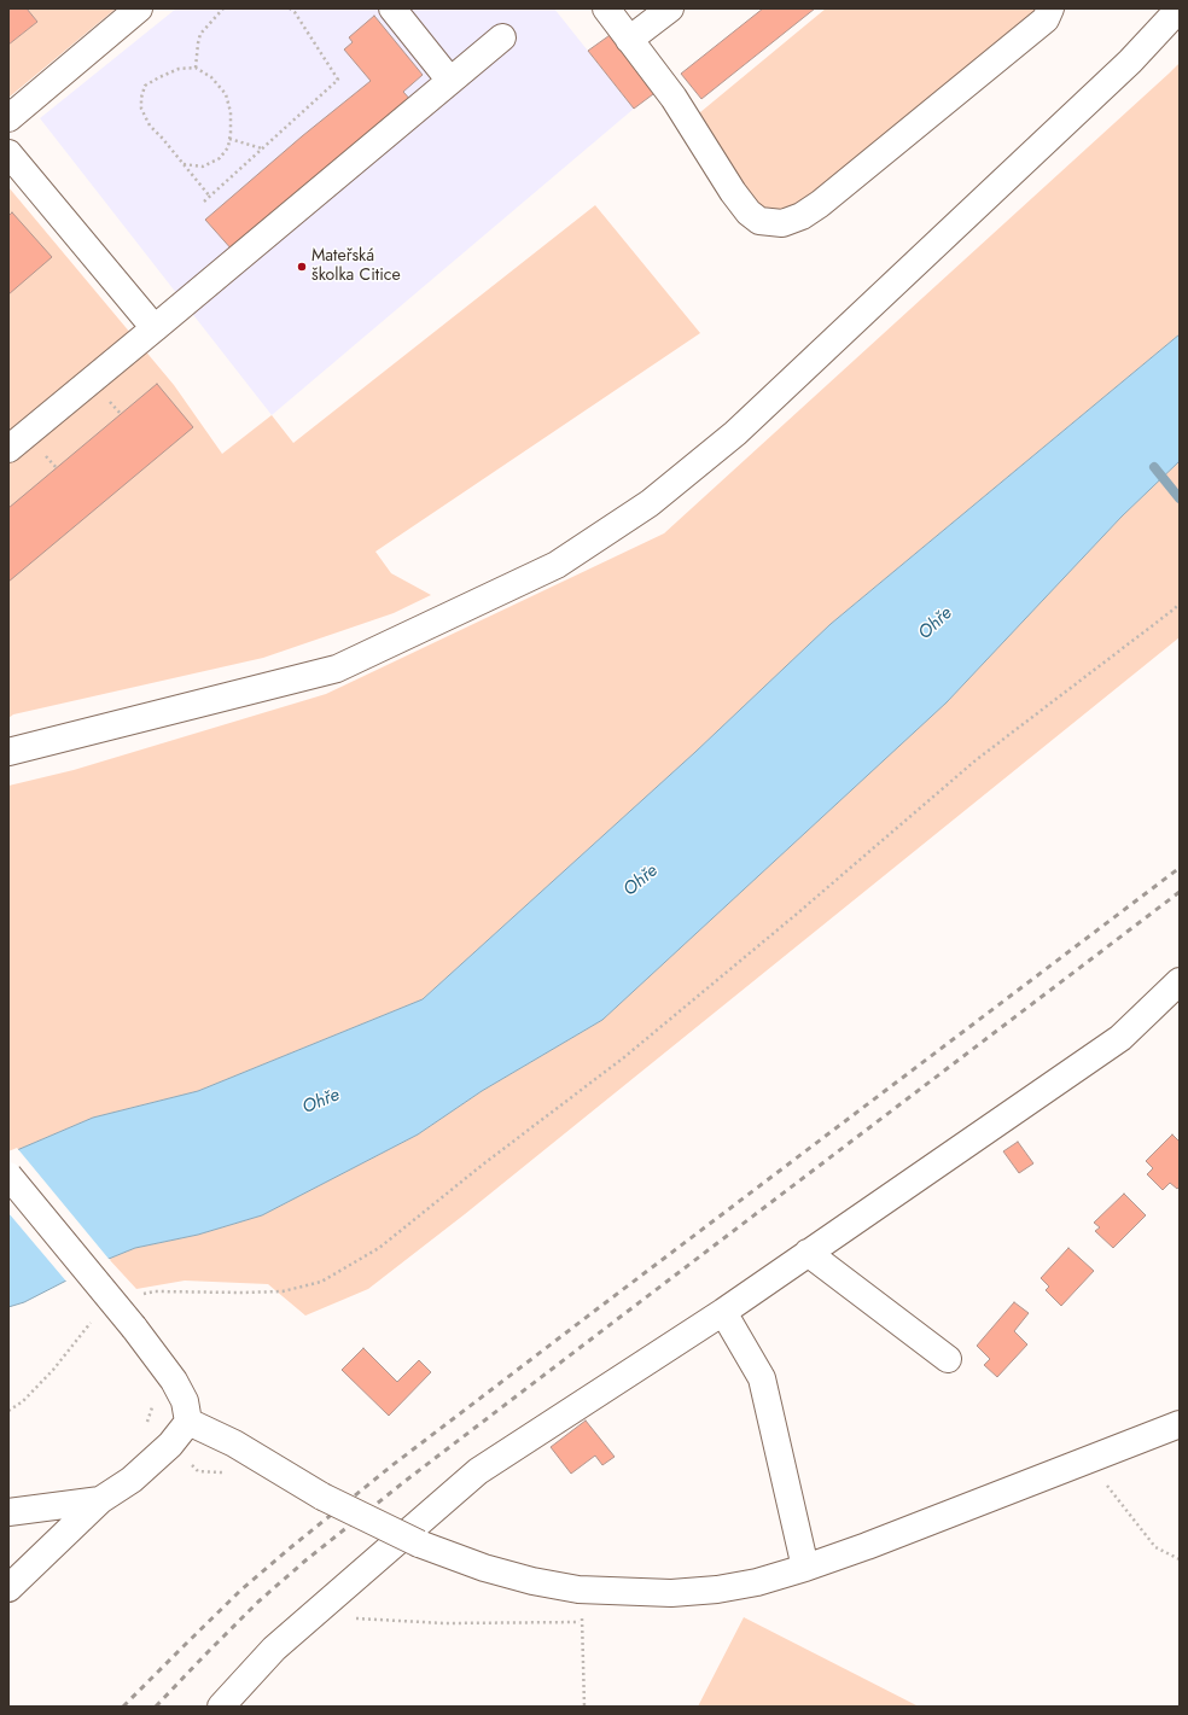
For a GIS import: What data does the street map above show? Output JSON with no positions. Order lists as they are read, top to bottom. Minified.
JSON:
{"water":["Ohře"],"places":["Mateřská školka Citice"]}
